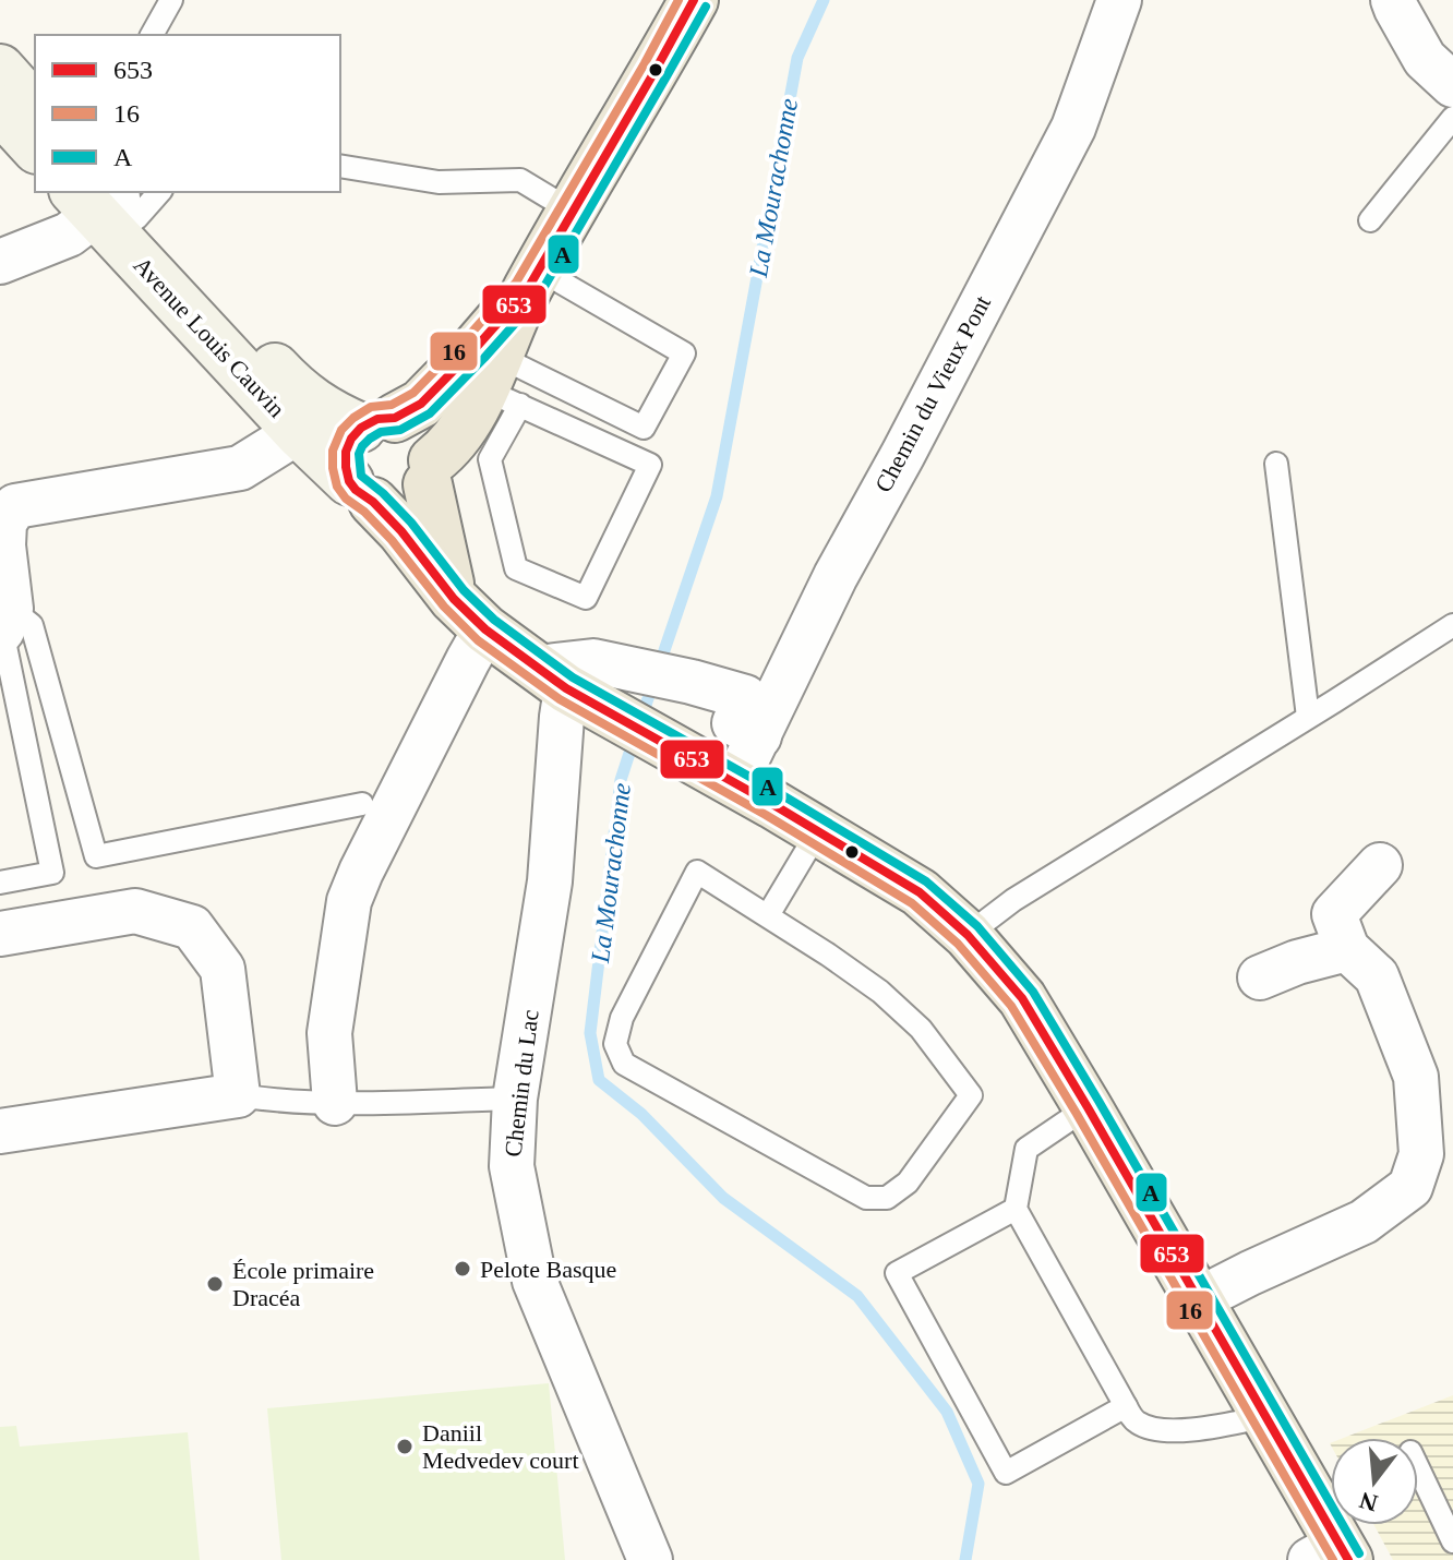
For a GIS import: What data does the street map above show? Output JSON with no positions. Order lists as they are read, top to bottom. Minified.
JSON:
{"streets":{"street":["Avenue Louis Cauvin","Chemin du Vieux Pont","Chemin du Lac"]},"water":["La Mourachonne"],"places":["Pelote Basque","École primaire Dracéa","Daniil Medvedev court"],"lines":["transit line 653","transit line 16","transit line A"],"legend":["653","16","A"],"north":"bottom"}
